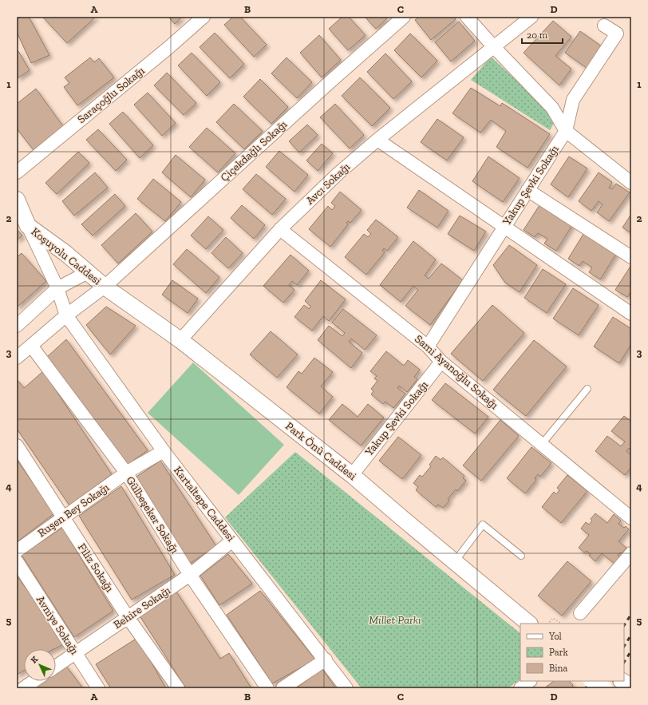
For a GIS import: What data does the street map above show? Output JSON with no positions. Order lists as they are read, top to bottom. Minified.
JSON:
{"streets":{"street":["Saraçoğlu Sokağı","Çiçekdağlı Sokağı","Avcı Sokağı","Yakup Şevki Sokağı","Koşuyolu Caddesi","Sami Ayanoğlu Sokağı","Park Önü Caddesi","Kartaltepe Caddesi","Ruşen Bey Sokağı","Gülbeşeker Sokağı","Filiz Sokağı","Behire Sokağı","Avniye Sokağı"]},"crossings":[["Çiçekdağlı Sokağı","Koşuyolu Caddesi"],["Çiçekdağlı Sokağı","Park Önü Caddesi"],["Çiçekdağlı Sokağı","Kartaltepe Caddesi"],["Çiçekdağlı Sokağı","Gülbeşeker Sokağı"],["Avcı Sokağı","Sami Ayanoğlu Sokağı"],["Avcı Sokağı","Park Önü Caddesi"],["Yakup Şevki Sokağı","Sami Ayanoğlu Sokağı"],["Yakup Şevki Sokağı","Park Önü Caddesi"],["Koşuyolu Caddesi","Park Önü Caddesi"],["Koşuyolu Caddesi","Kartaltepe Caddesi"],["Kartaltepe Caddesi","Ruşen Bey Sokağı"],["Kartaltepe Caddesi","Behire Sokağı"],["Ruşen Bey Sokağı","Gülbeşeker Sokağı"],["Ruşen Bey Sokağı","Filiz Sokağı"],["Gülbeşeker Sokağı","Behire Sokağı"],["Filiz Sokağı","Behire Sokağı"],["Behire Sokağı","Avniye Sokağı"]],"parks":["Millet Parkı"],"legend":["Yol","Park","Bina"],"scale_bar":"20 m","north":"top left","grid":{"columns":["A","B","C","D"],"rows":["1","2","3","4","5"]}}
